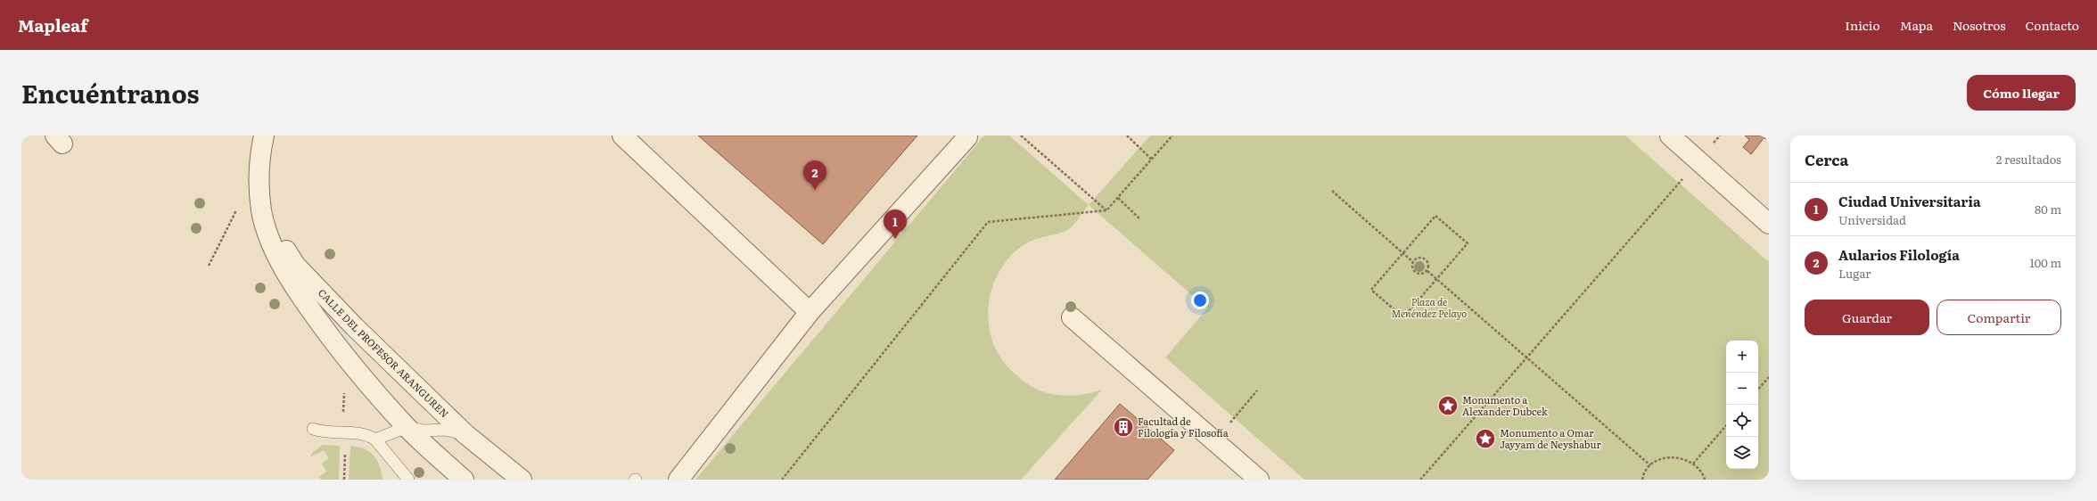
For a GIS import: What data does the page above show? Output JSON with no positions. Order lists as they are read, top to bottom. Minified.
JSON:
{"streets":{"street":["CALLE DEL PROFESOR ARANGUREN"]},"parks":["Plaza de Menéndez Pelayo"],"places":{"place":["Monumento a Alexander Dubcek","Monumento a Omar Jayyam de Neyshabur"],"building":["Facultad de Filología y Filosofía"]},"page":{"header":"Mapleaf","nav":["Inicio","Mapa","Nosotros","Contacto"],"title":"Encuéntranos","buttons":["Cómo llegar",["Guardar","Compartir"]],"heading":["Cerca","2 resultados"],"pins":["2","1"],"list":[{"mark":"1","name":"Ciudad Universitaria","note":"Universidad","value":"80 m"},{"mark":"2","name":"Aularios Filología","note":"Lugar","value":"100 m"}],"map_buttons":["+","−"]}}
